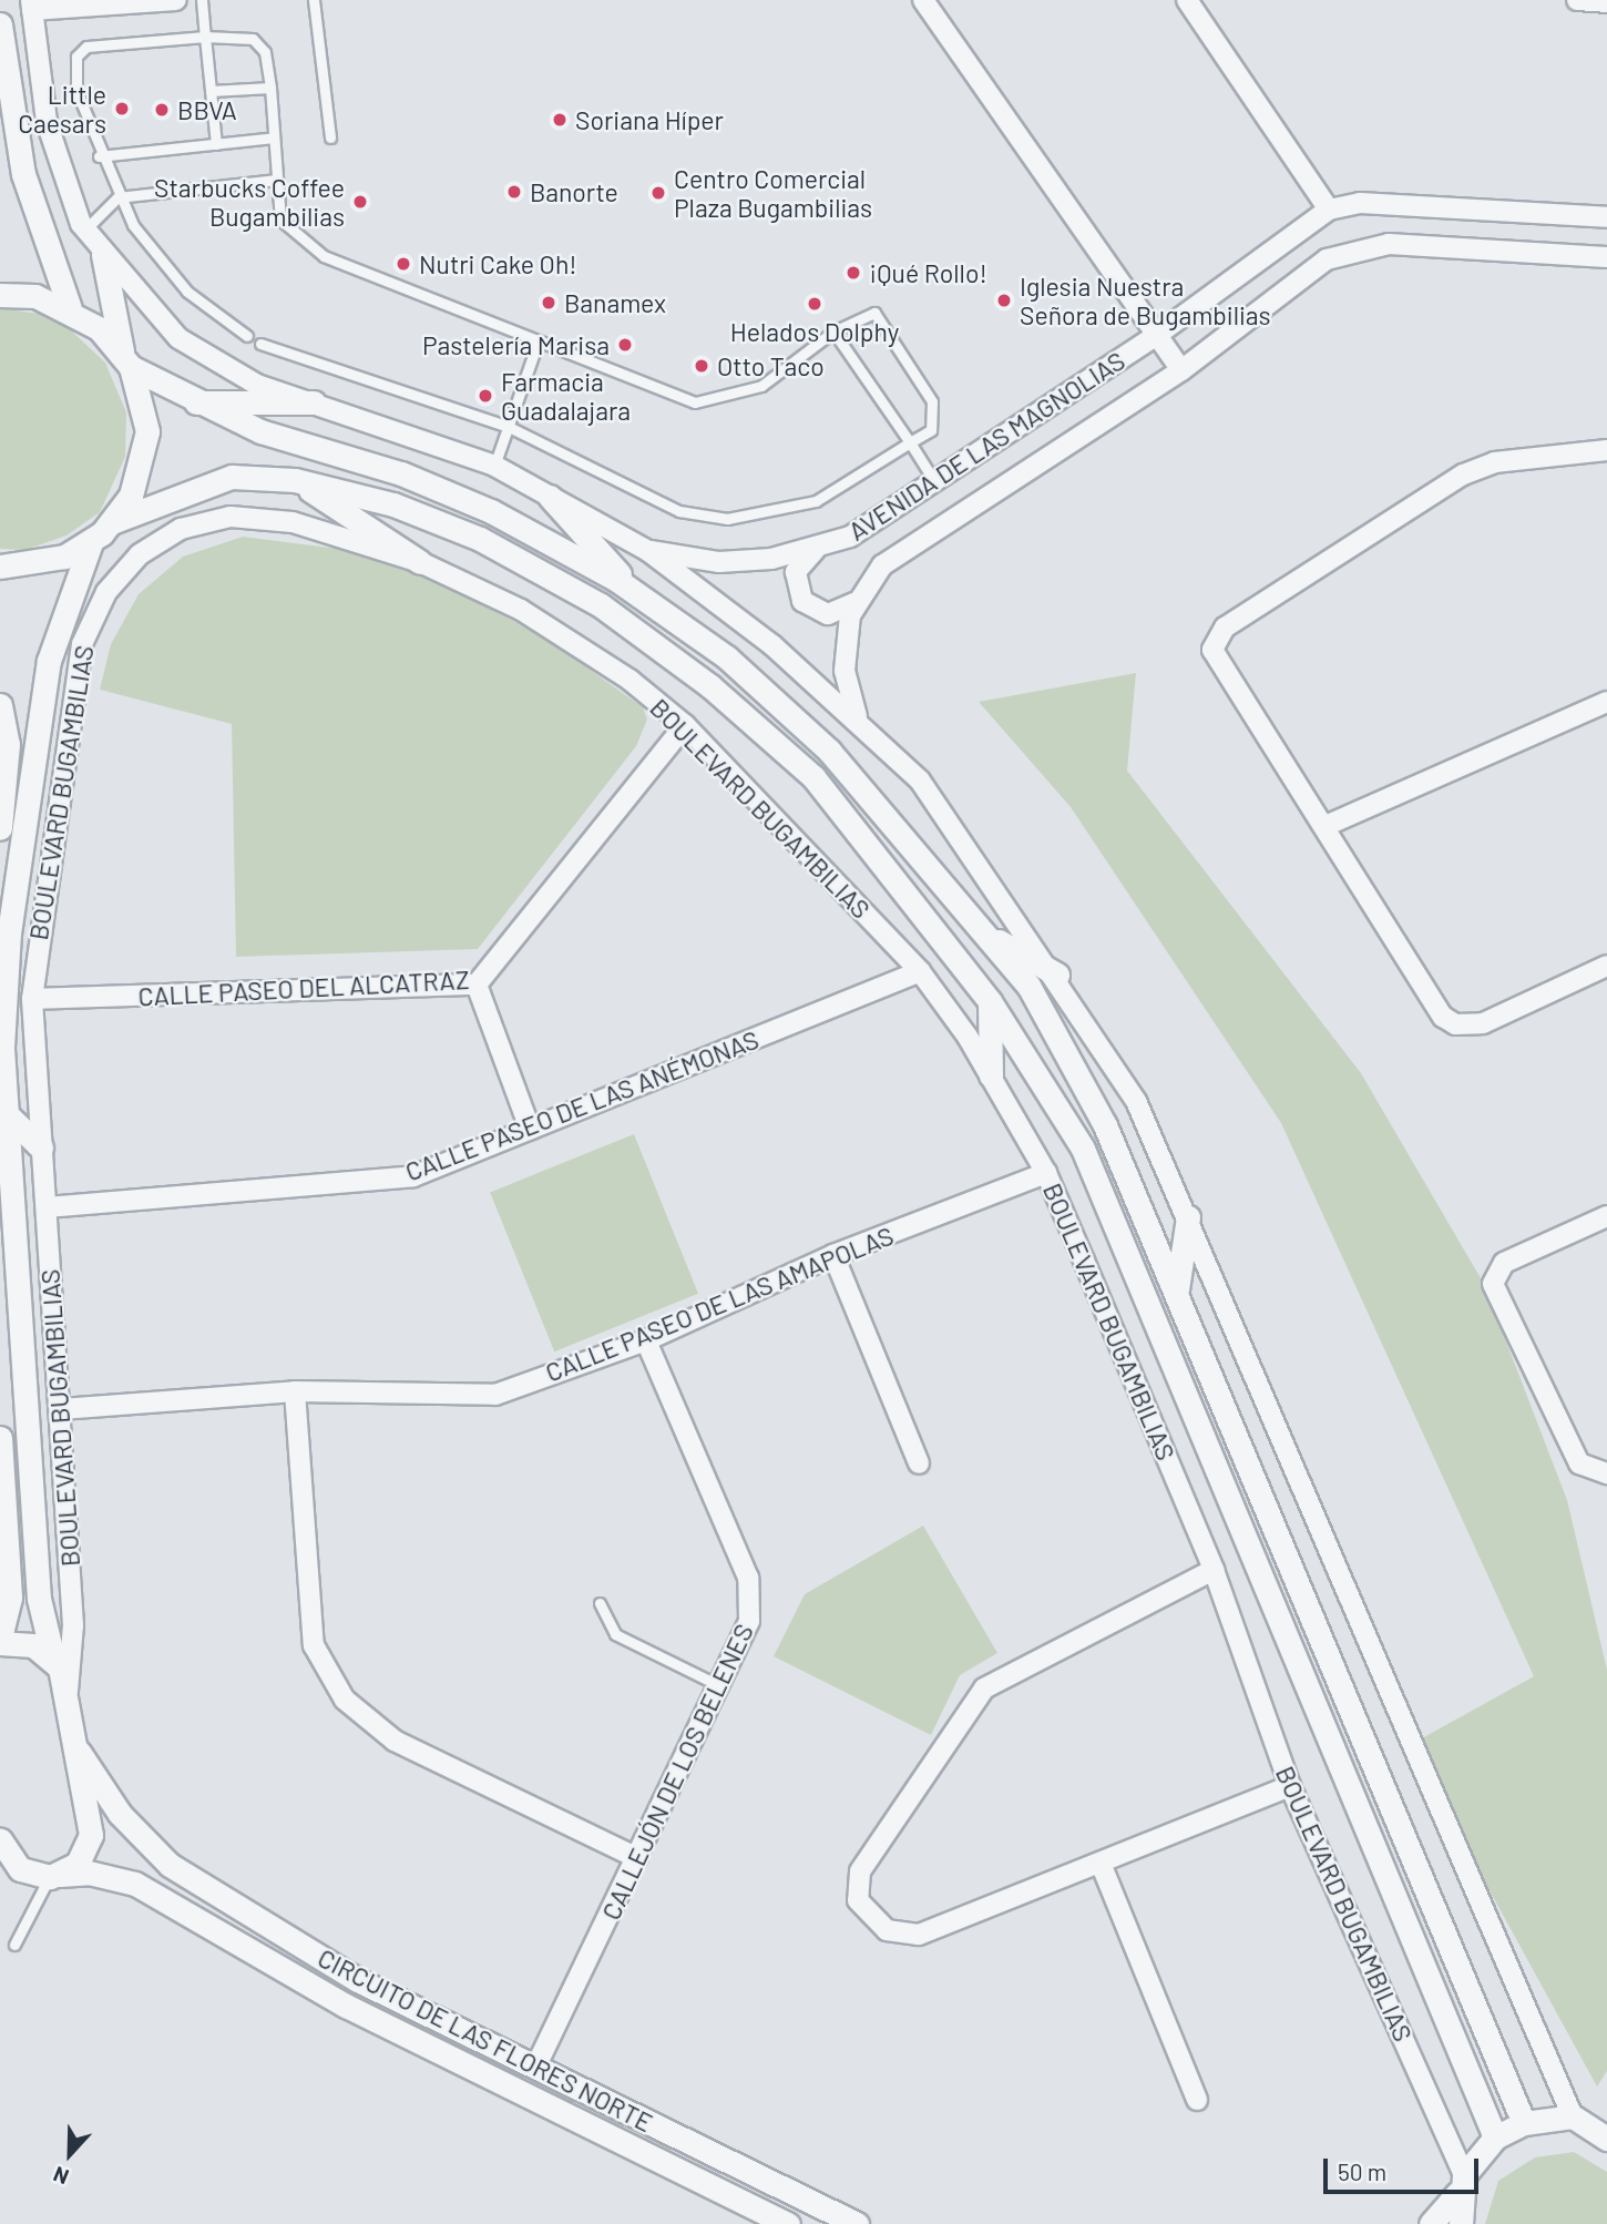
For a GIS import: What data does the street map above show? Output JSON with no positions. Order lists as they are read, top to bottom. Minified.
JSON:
{"streets":{"street":["AVENIDA DE LAS MAGNOLIAS","BOULEVARD BUGAMBILIAS","CALLE PASEO DEL ALCATRAZ","CALLE PASEO DE LAS ANÉMONAS","CALLE PASEO DE LAS AMAPOLAS","CALLEJÓN DE LOS BELENES","CIRCUITO DE LAS FLORES NORTE"]},"crossings":[["BOULEVARD BUGAMBILIAS","CALLE PASEO DEL ALCATRAZ"],["BOULEVARD BUGAMBILIAS","CALLE PASEO DE LAS ANÉMONAS"],["BOULEVARD BUGAMBILIAS","CALLE PASEO DE LAS AMAPOLAS"],["BOULEVARD BUGAMBILIAS","CIRCUITO DE LAS FLORES NORTE"],["CALLE PASEO DE LAS AMAPOLAS","CALLEJÓN DE LOS BELENES"],["CALLEJÓN DE LOS BELENES","CIRCUITO DE LAS FLORES NORTE"]],"places":["Little Caesars","BBVA","Soriana Híper","Banorte","Centro Comercial Plaza Bugambilias","Starbucks Coffee Bugambilias","Nutri Cake Oh!","¡Qué Rollo!","Iglesia Nuestra Señora de Bugambilias","Banamex","Helados Dolphy","Pastelería Marisa","Otto Taco","Farmacia Guadalajara"],"scale_bar":"50 m","north":"bottom"}
